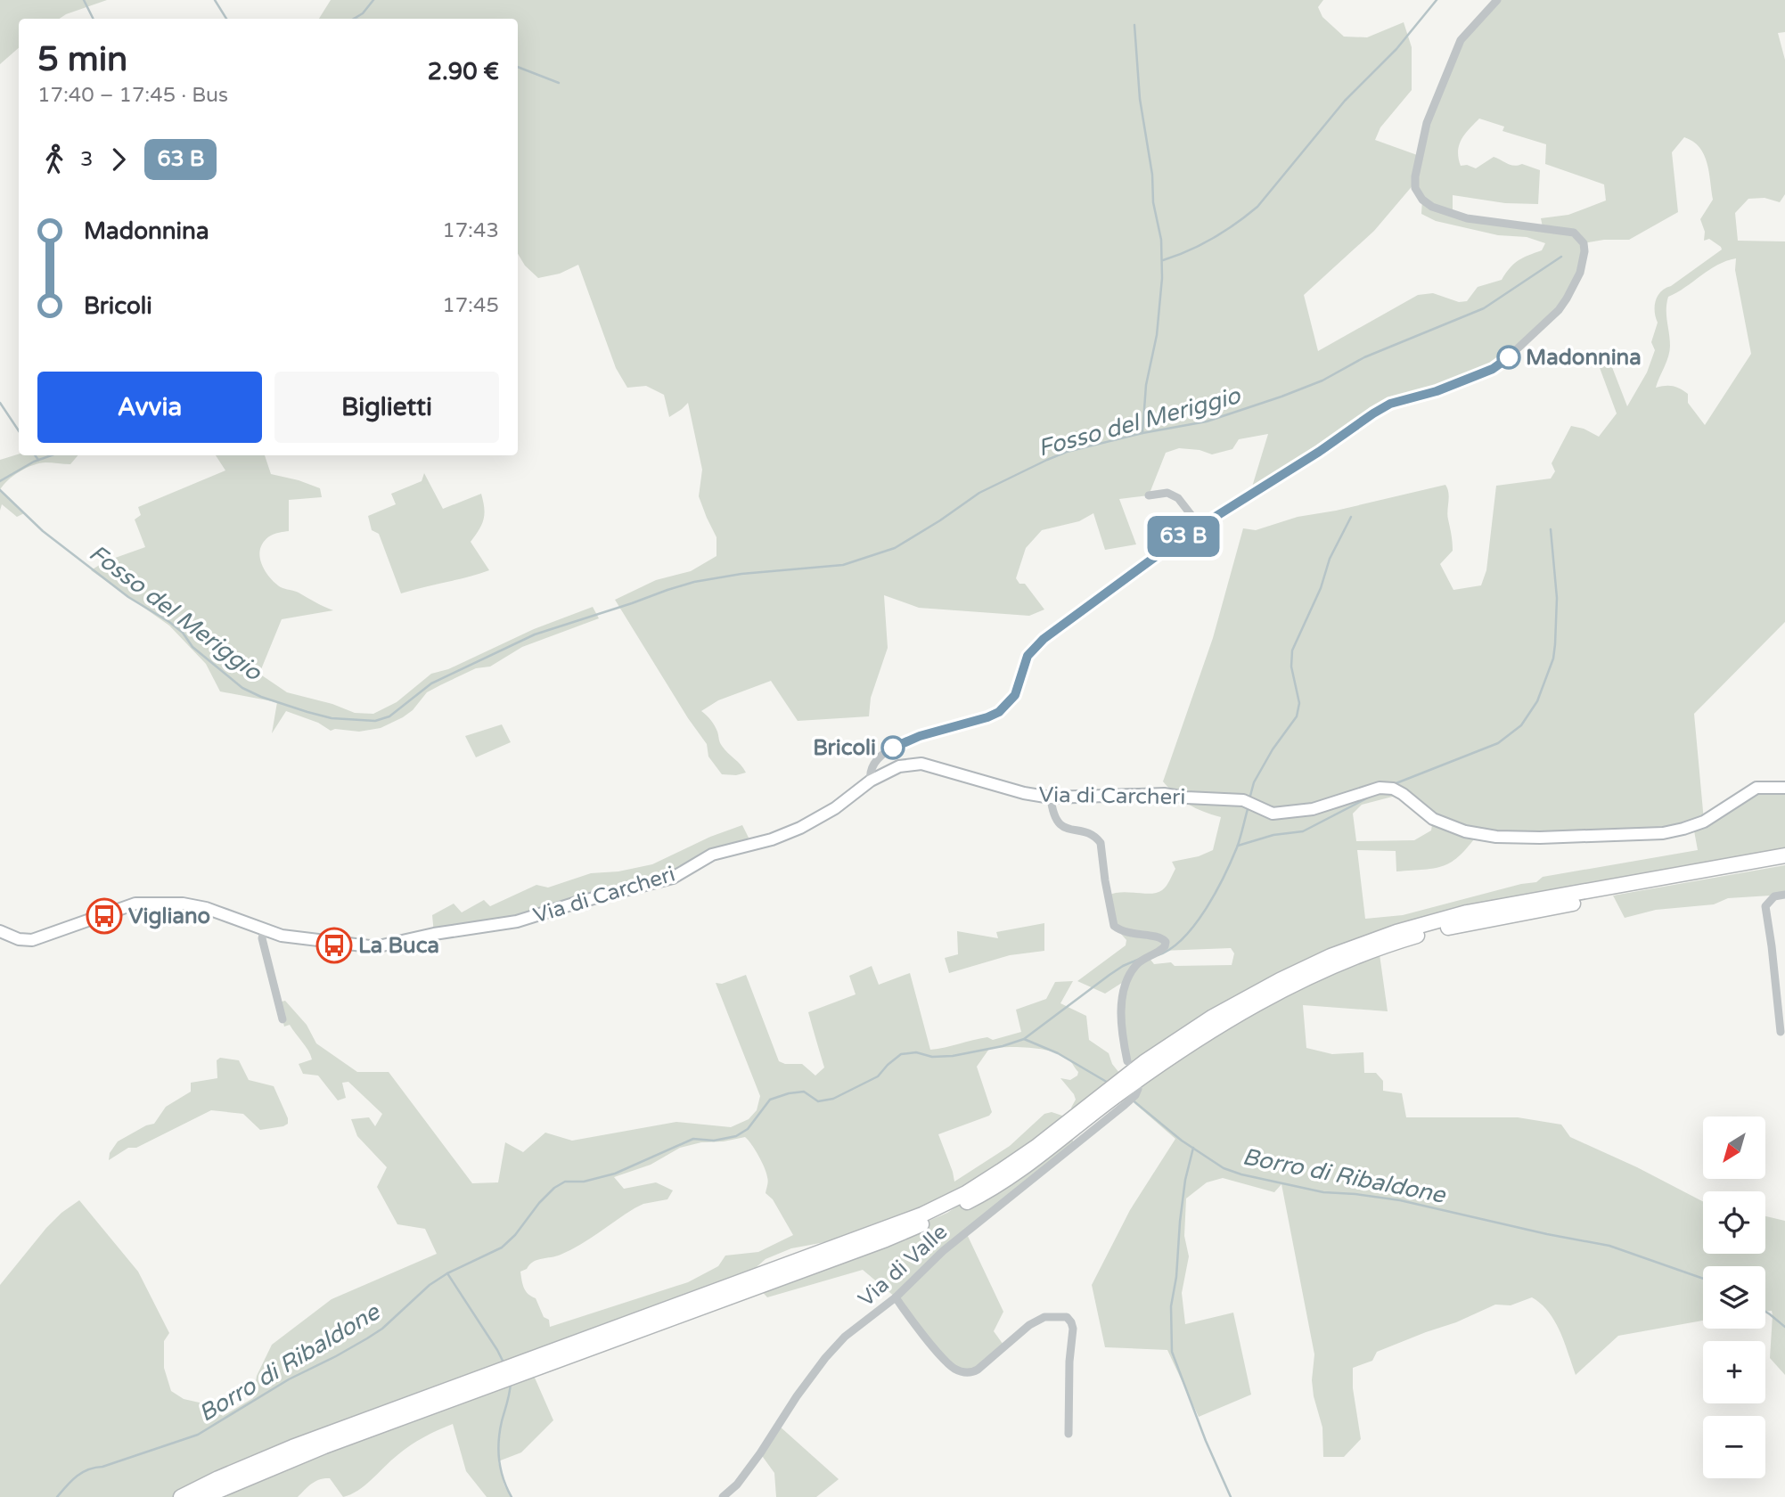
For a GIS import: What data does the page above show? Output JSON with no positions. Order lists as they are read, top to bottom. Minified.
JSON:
{"streets":{"street":["Via di Carcheri","Via di Valle"]},"water":["Fosso del Meriggio","Borro di Ribaldone"],"places":{"other":["Madonnina","Bricoli"],"bus stop":["Vigliano","La Buca"]},"north":"bottom left","page":{"on_map":"63 B","heading":["5 min","17:40 – 17:45 · Bus","2.90 €"],"legs":["3","63 B"],"list":[{"name":"Madonnina","value":"17:43"},{"name":"Bricoli","value":"17:45"}],"buttons":["Avvia","Biglietti"],"map_buttons":["+","−"]}}
